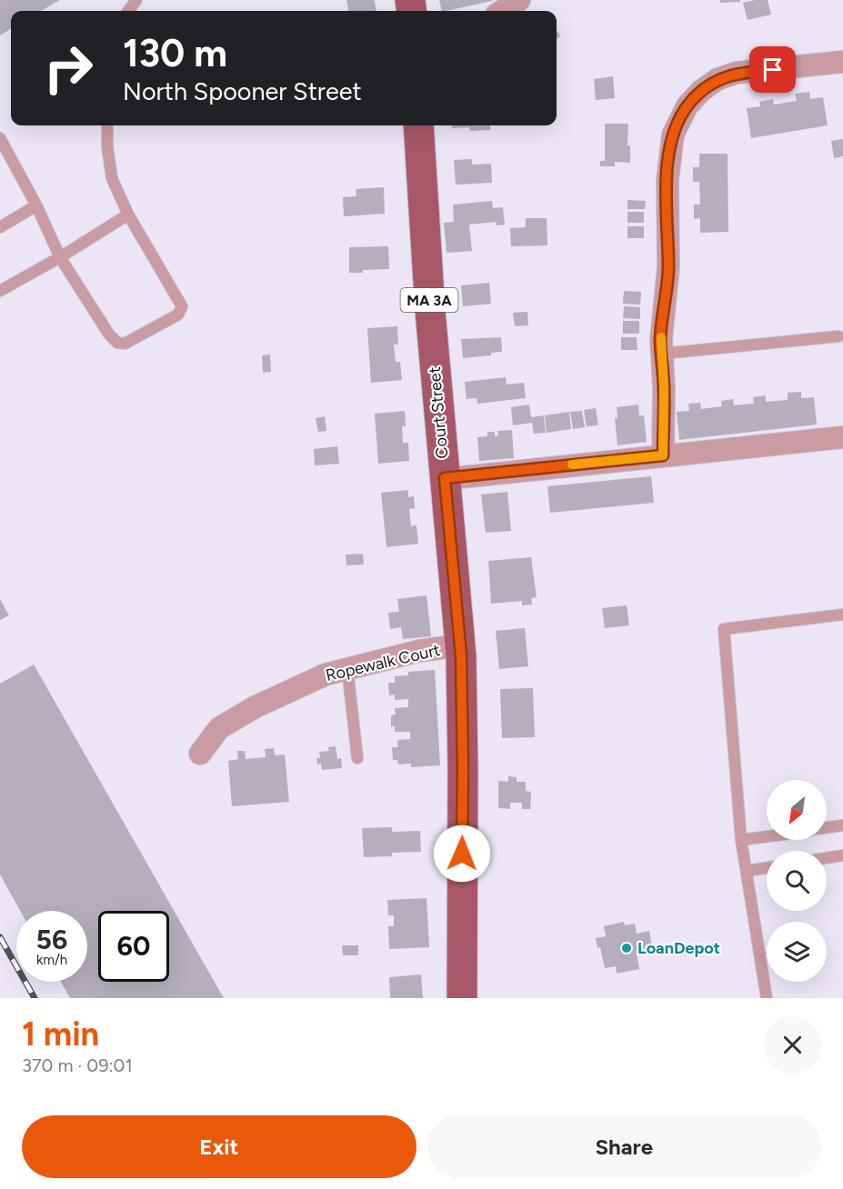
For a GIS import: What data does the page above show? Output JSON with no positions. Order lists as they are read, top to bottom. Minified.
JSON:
{"streets":{"main road":["MA 3A","Court Street"],"street":["Ropewalk Court"]},"crossings":[["Court Street","Ropewalk Court"]],"places":["LoanDepot"],"north":"bottom left","page":{"turn":["130 m","North Spooner Street"],"speed":"56 km/h","limit":"60","heading":["1 min","370 m · 09:01"],"buttons":["Exit","Share"]}}
